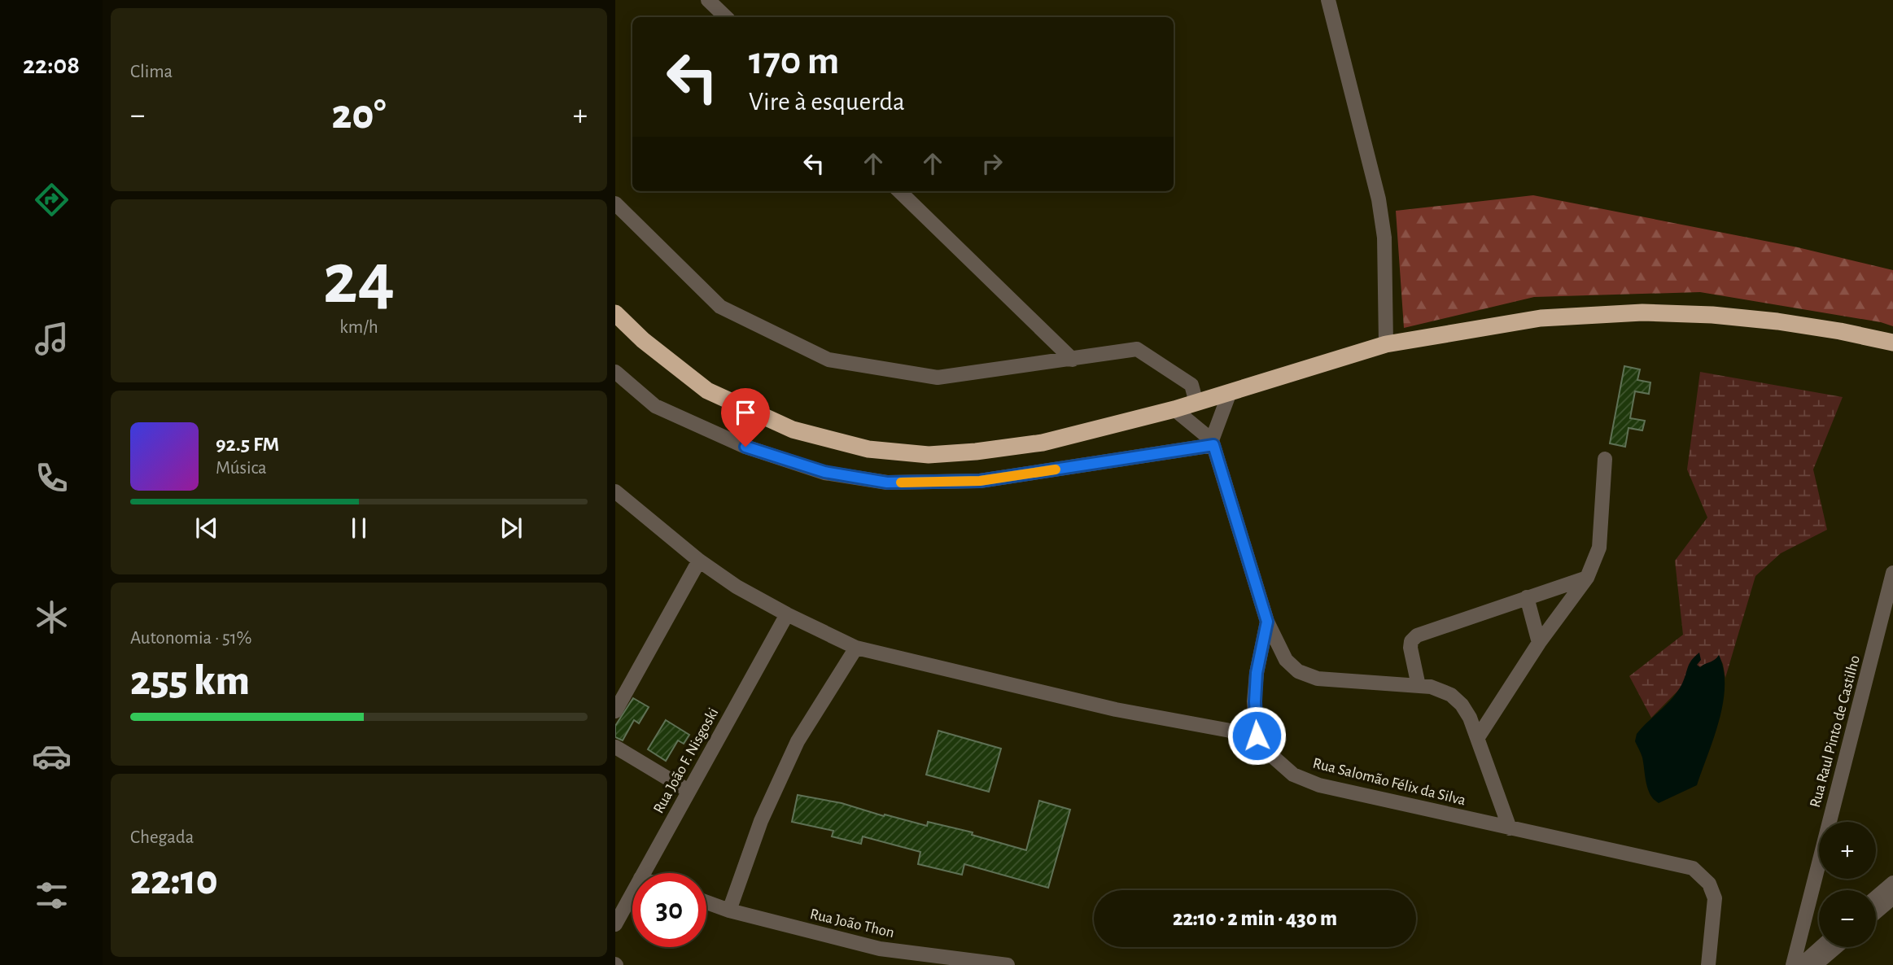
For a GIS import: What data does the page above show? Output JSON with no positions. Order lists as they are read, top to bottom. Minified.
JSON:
{"streets":{"street":["Rua Raul Pinto de Castilho","Rua João F. Nisgoski","Rua Salomão Félix da Silva","Rua João Thon"]},"page":{"tabs":"22:08","tile":["Clima",["24","km/h"],["Autonomia · 51%","255 km"],["Chegada","22:10"]],"turn":["170 m","Vire à esquerda"],"heat":["−","20°","+"],"song":["92.5 FM","Música"],"map_buttons":["+","−"],"limit":"30","trip":"22:10 · 2 min · 430 m"}}
